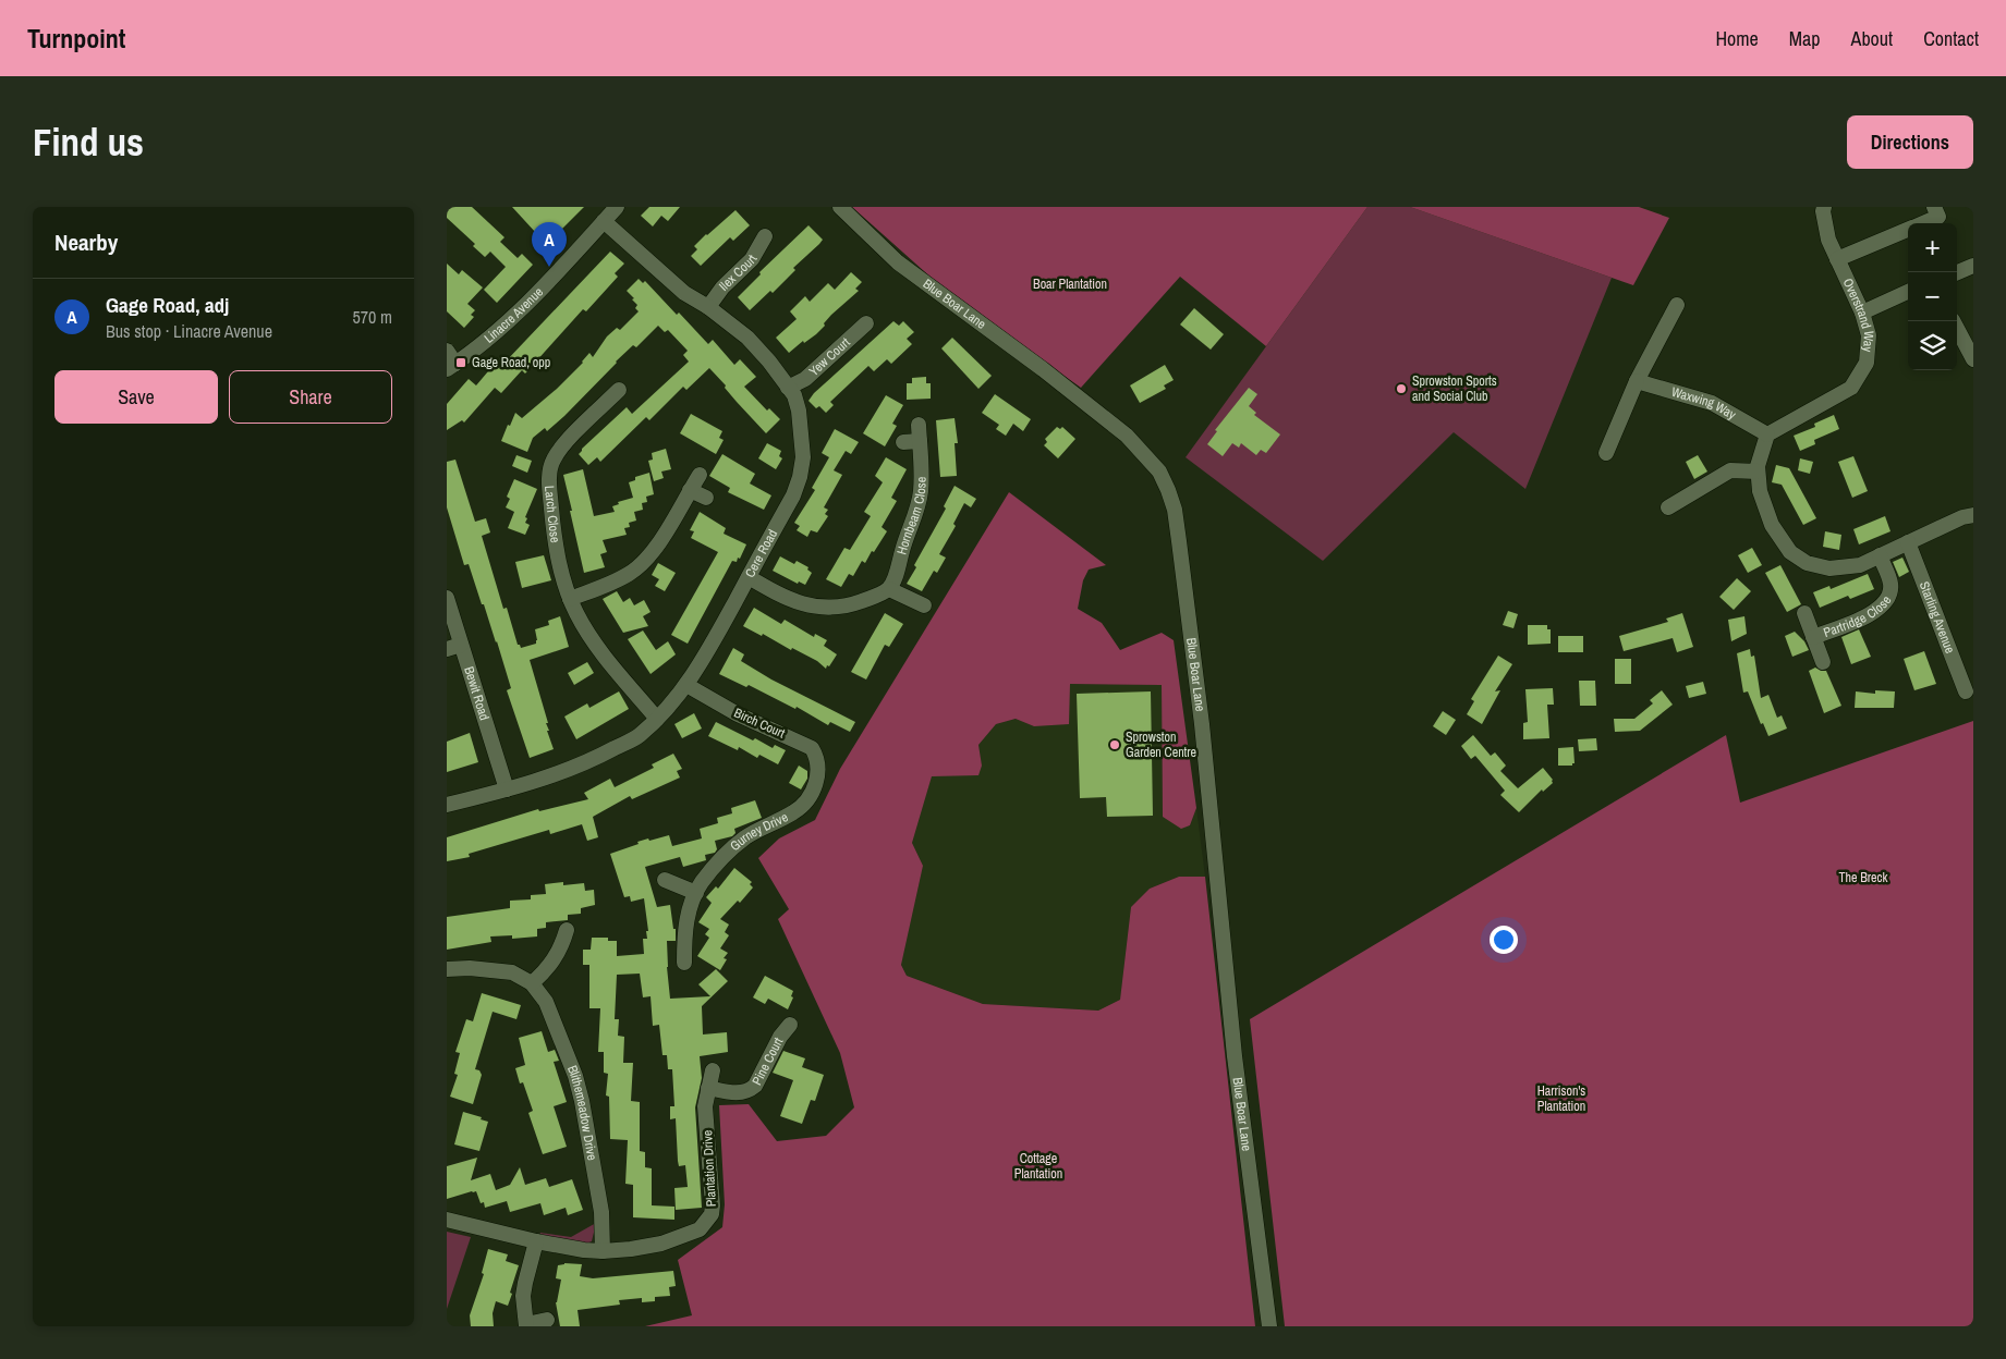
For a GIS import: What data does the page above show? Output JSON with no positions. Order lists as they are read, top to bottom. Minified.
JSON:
{"streets":{"street":["Ilex Court","Blue Boar Lane","Linacre Avenue","Overstrand Way","Yew Court","Waxwing Way","Larch Close","Hornbeam Close","Cere Road","Partridge Close","Starling Avenue","Bewit Road","Birch Court","Gurney Drive","Pine Court","Blithemeadow Drive","Plantation Drive"]},"crossings":[["Ilex Court","Cere Road"],["Linacre Avenue","Cere Road"],["Overstrand Way","Waxwing Way"],["Yew Court","Cere Road"],["Larch Close","Cere Road"],["Cere Road","Bewit Road"],["Cere Road","Birch Court"],["Birch Court","Gurney Drive"],["Pine Court","Plantation Drive"],["Blithemeadow Drive","Plantation Drive"]],"parks":["Boar Plantation","The Breck","Harrison's Plantation","Cottage Plantation"],"places":{"transit":["Gage Road, opp"],"other":["Sprowston Sports and Social Club","Sprowston Garden Centre"]},"page":{"header":"Turnpoint","nav":["Home","Map","About","Contact"],"buttons":["Directions",["Save","Share"]],"title":"Find us","heading":"Nearby","pins":"A","map_buttons":["+","−"],"list":[{"mark":"A","name":"Gage Road, adj","note":"Bus stop · Linacre Avenue","value":"570 m"}]}}
